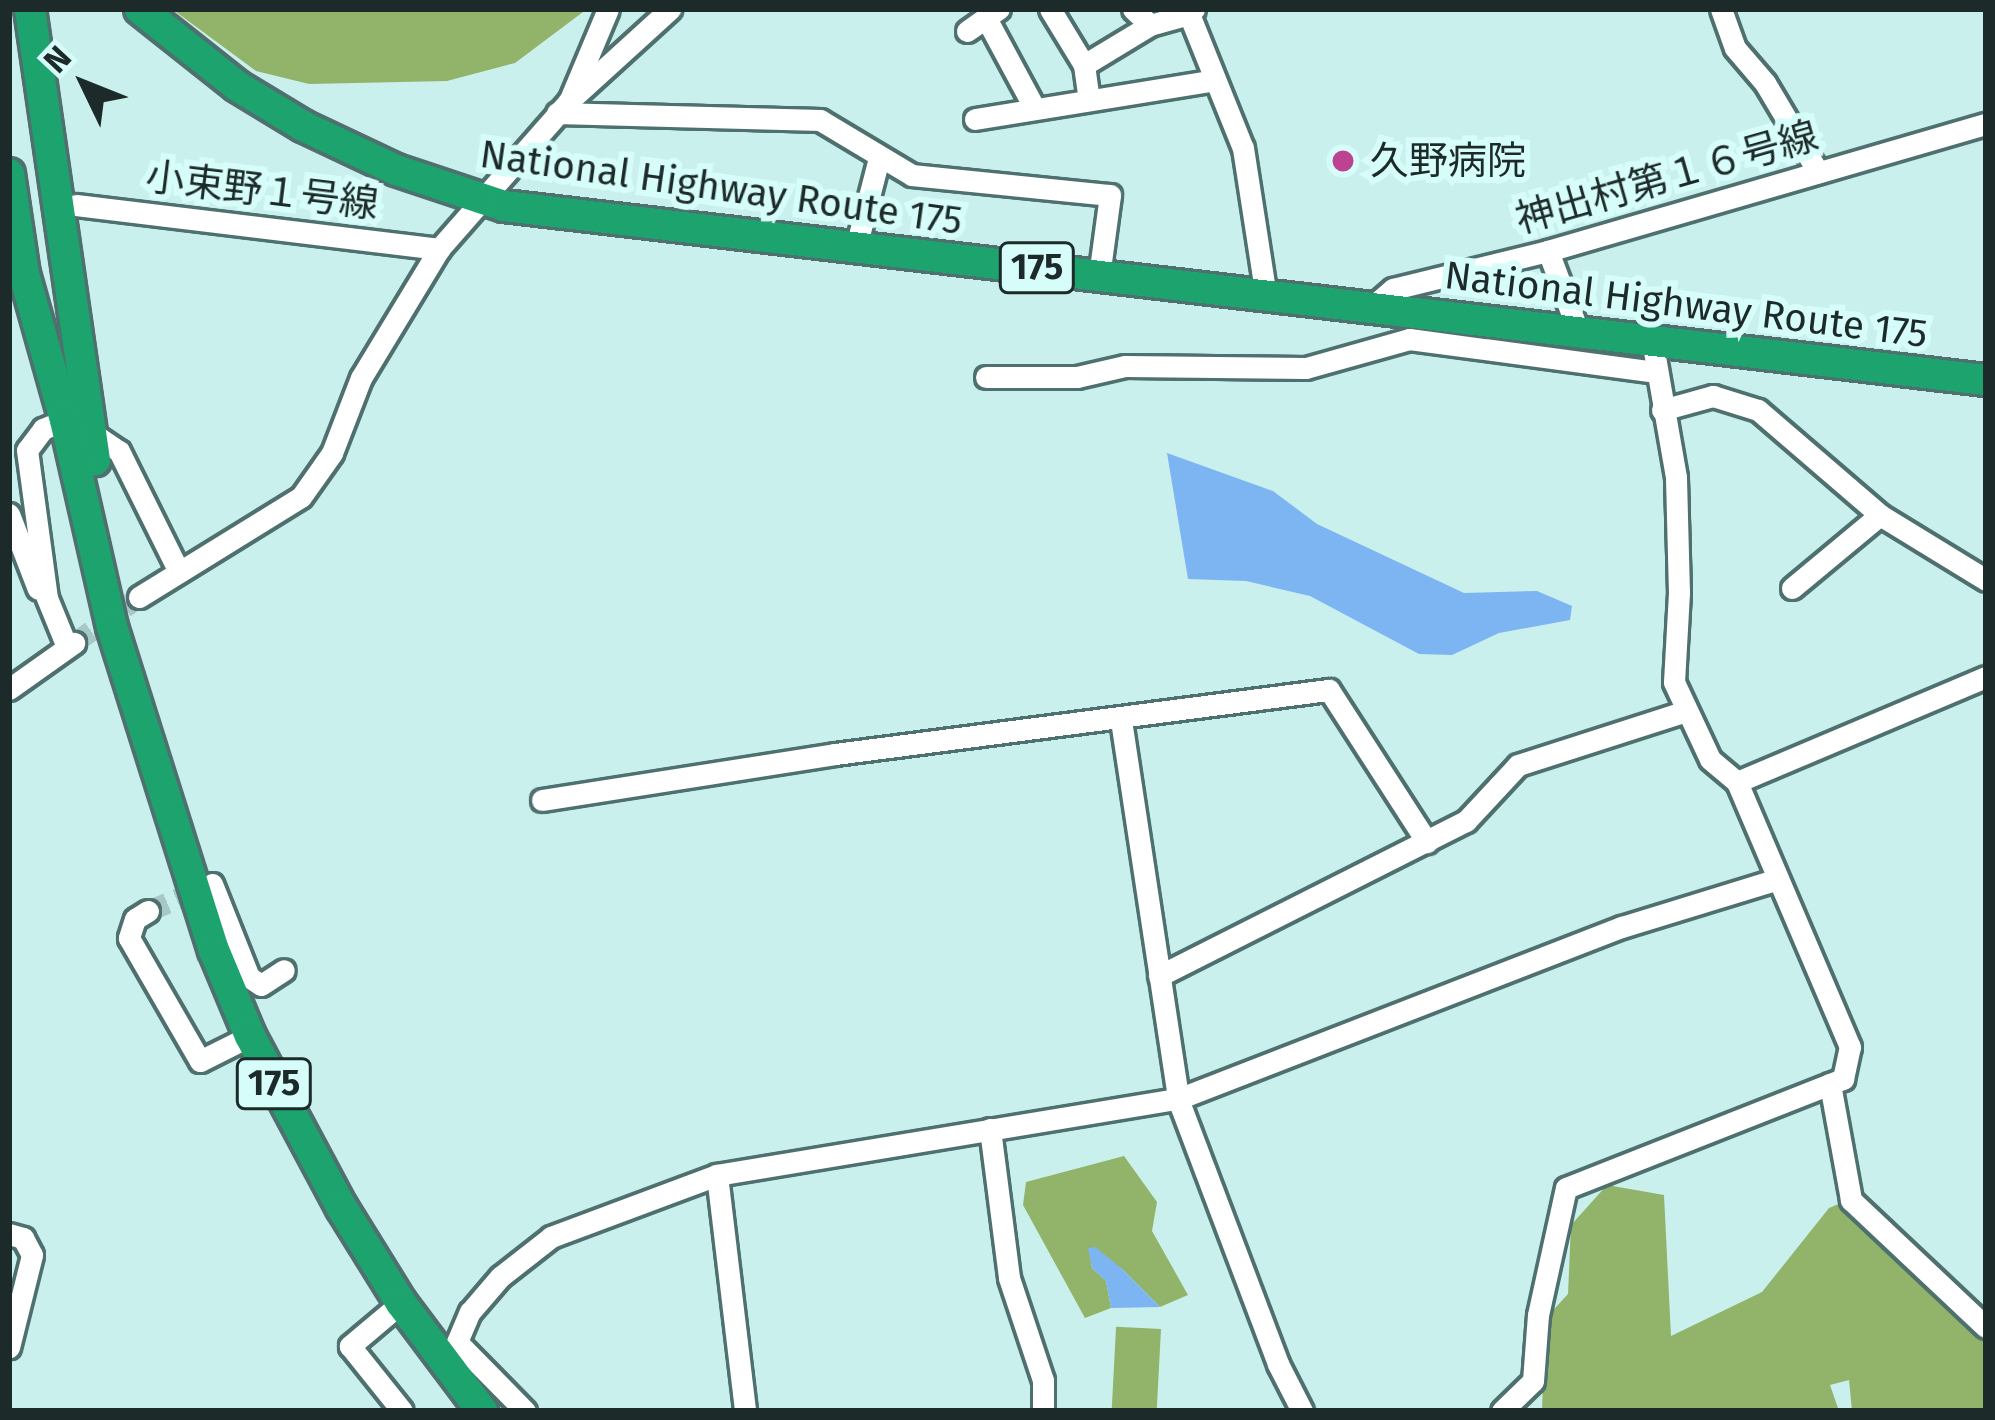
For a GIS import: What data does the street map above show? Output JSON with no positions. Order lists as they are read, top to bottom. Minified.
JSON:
{"streets":{"highway":["National Highway Route 175","175"],"street":["神出村第１６号線","小束野１号線"]},"crossings":[["神出村第１６号線","National Highway Route 175"]],"places":["久野病院"],"north":"top left"}
